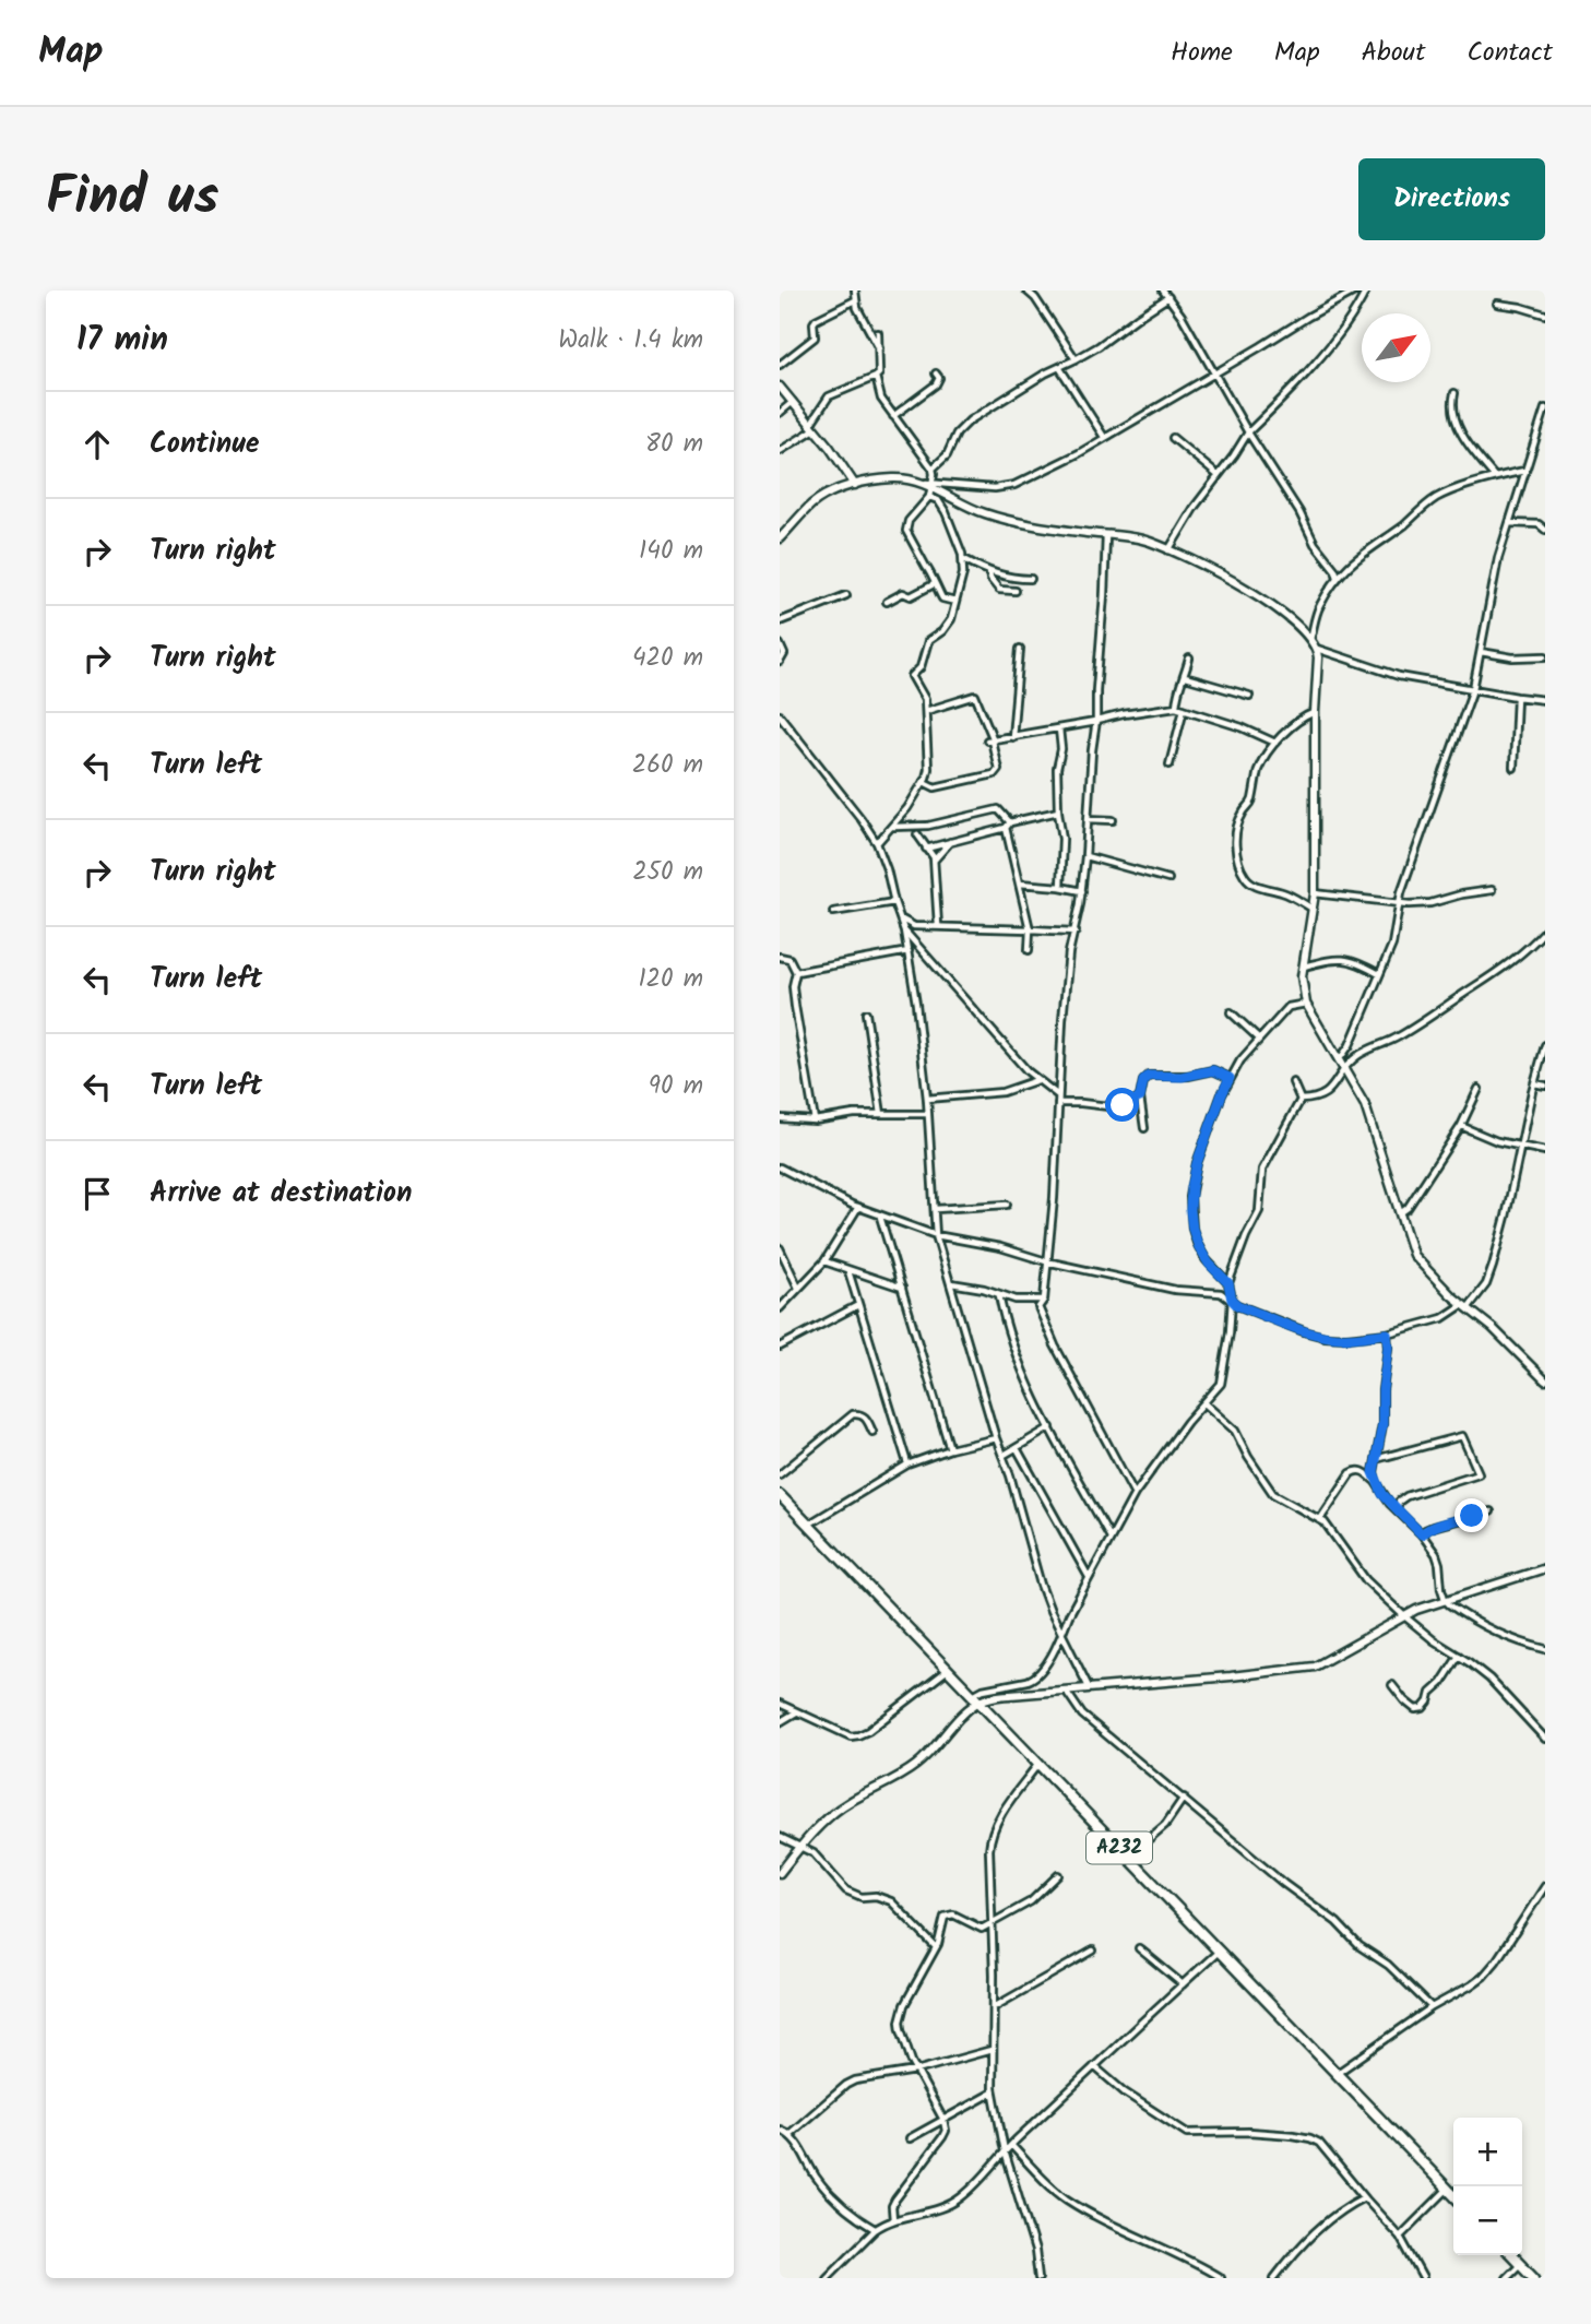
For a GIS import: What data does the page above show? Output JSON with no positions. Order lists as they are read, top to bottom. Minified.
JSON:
{"streets":{"main road":["A232"]},"north":"top right","page":{"header":"Map","nav":["Home","Map","About","Contact"],"title":"Find us","buttons":"Directions","heading":["17 min","Walk · 1.4 km"],"list":[["Continue","80 m"],["Turn right","140 m"],["Turn right","420 m"],["Turn left","260 m"],["Turn right","250 m"],["Turn left","120 m"],["Turn left","90 m"],"Arrive at destination"],"map_buttons":["+","−"]}}
